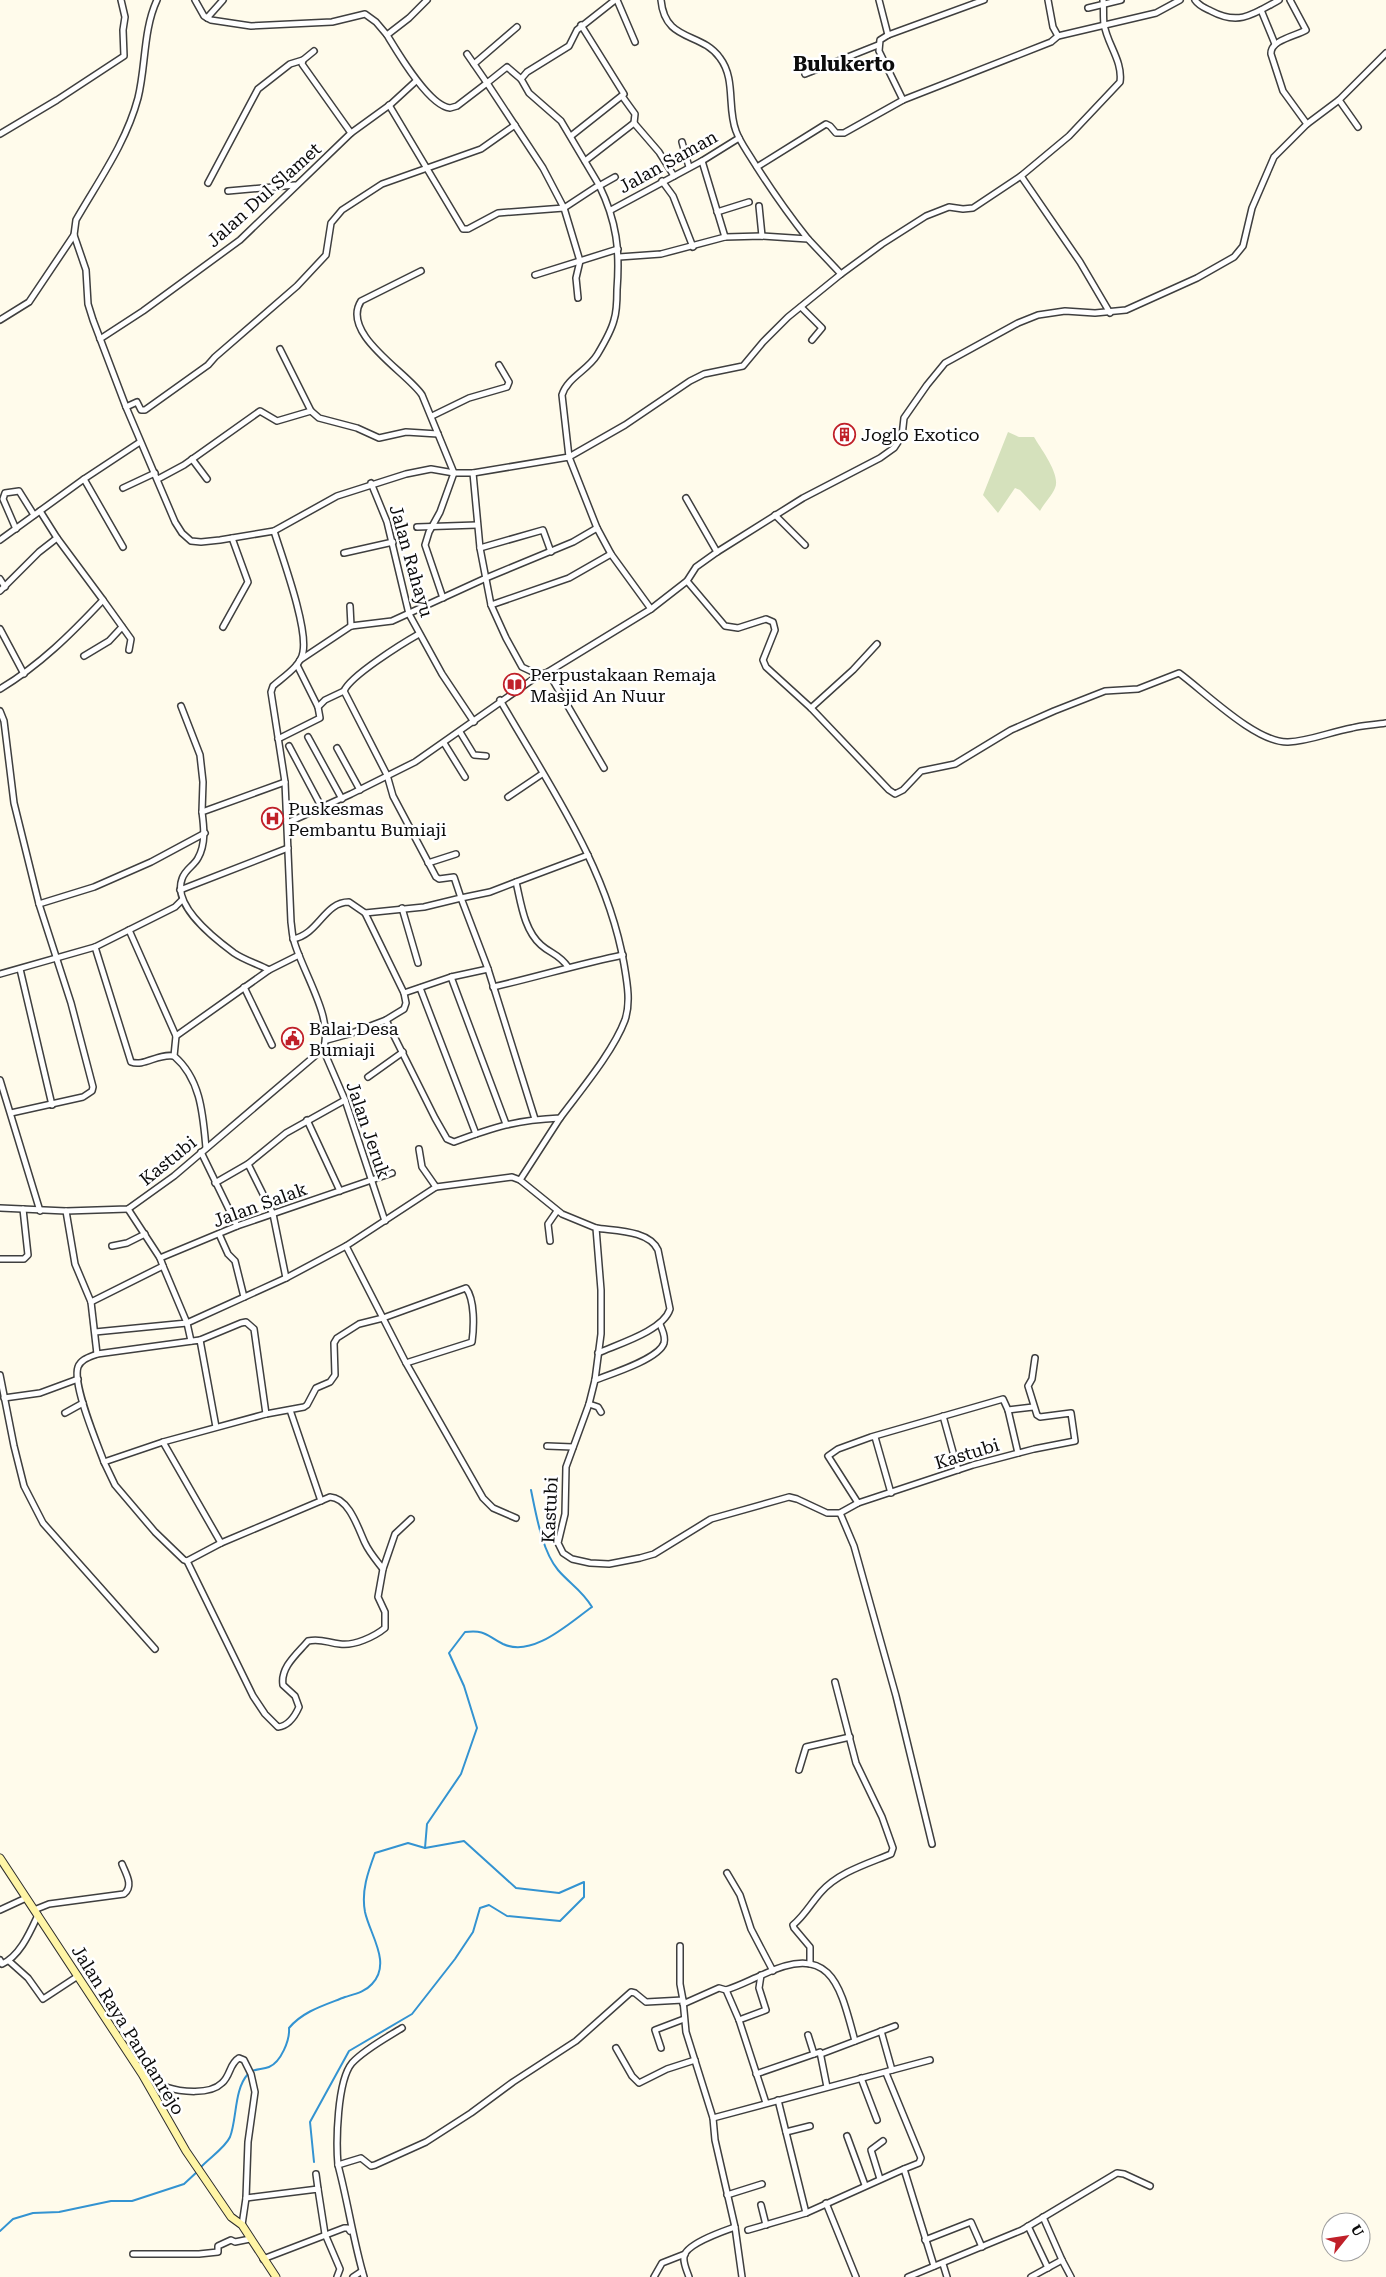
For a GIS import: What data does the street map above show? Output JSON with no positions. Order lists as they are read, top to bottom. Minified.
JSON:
{"streets":{"main road":["Jalan Raya Pandanrejo"],"street":["Jalan Saman","Jalan Dul Slamet","Jalan Rahayu","Jalan Jeruk","Kastubi","Jalan Salak"]},"crossings":[["Jalan Jeruk","Kastubi"],["Jalan Jeruk","Jalan Salak"]],"districts":["Bulukerto"],"places":{"building":["Joglo Exotico"],"library":["Perpustakaan Remaja Masjid An Nuur"],"hospital":["Puskesmas Pembantu Bumiaji"],"public building":["Balai Desa Bumiaji"]},"north":"top right"}
